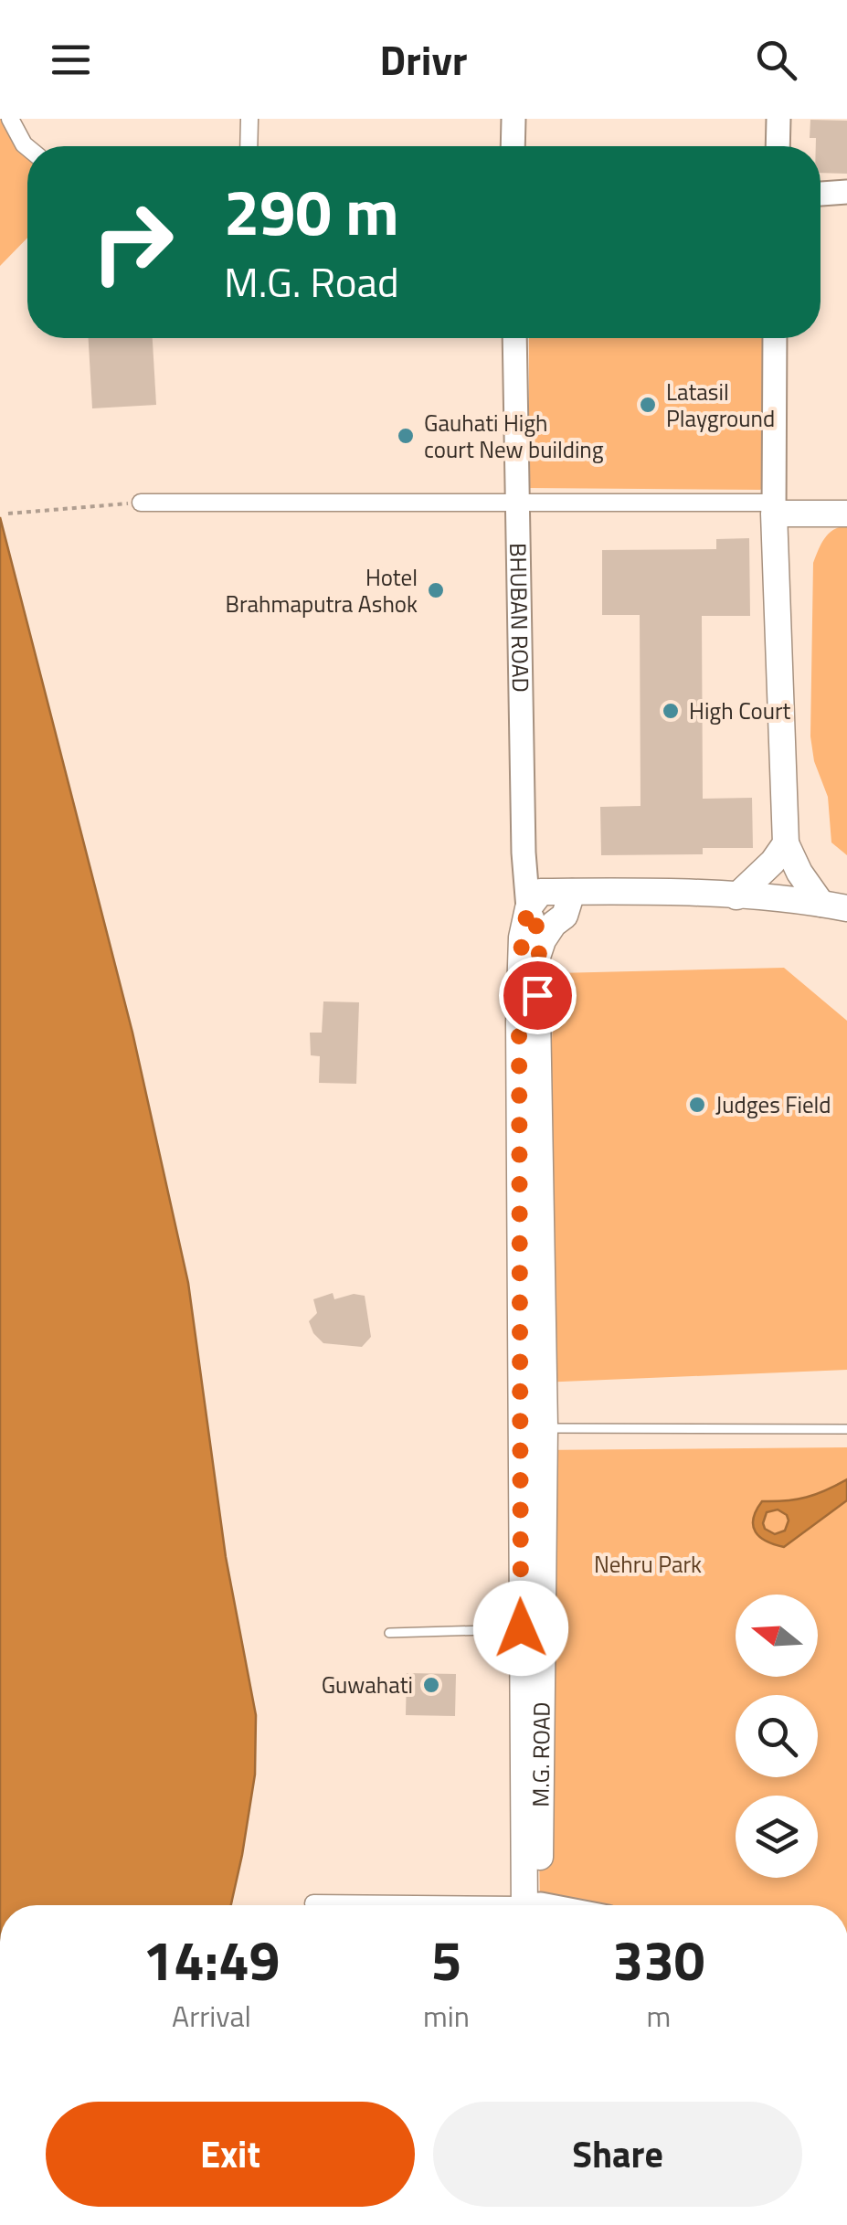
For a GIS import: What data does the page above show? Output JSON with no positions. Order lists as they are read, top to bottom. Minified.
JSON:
{"streets":{"main road":["M.G. ROAD"],"street":["BHUBAN ROAD"]},"crossings":[["BHUBAN ROAD","M.G. ROAD"]],"parks":["Nehru Park"],"places":["Latasil Playground","Gauhati High court New building","Hotel Brahmaputra Ashok","High Court","Judges Field","Guwahati"],"north":"left","page":{"header":"Drivr","turn":["290 m","M.G. Road"],"eta":["14:49","Arrival","5","min","330","m"],"buttons":["Exit","Share"]}}
